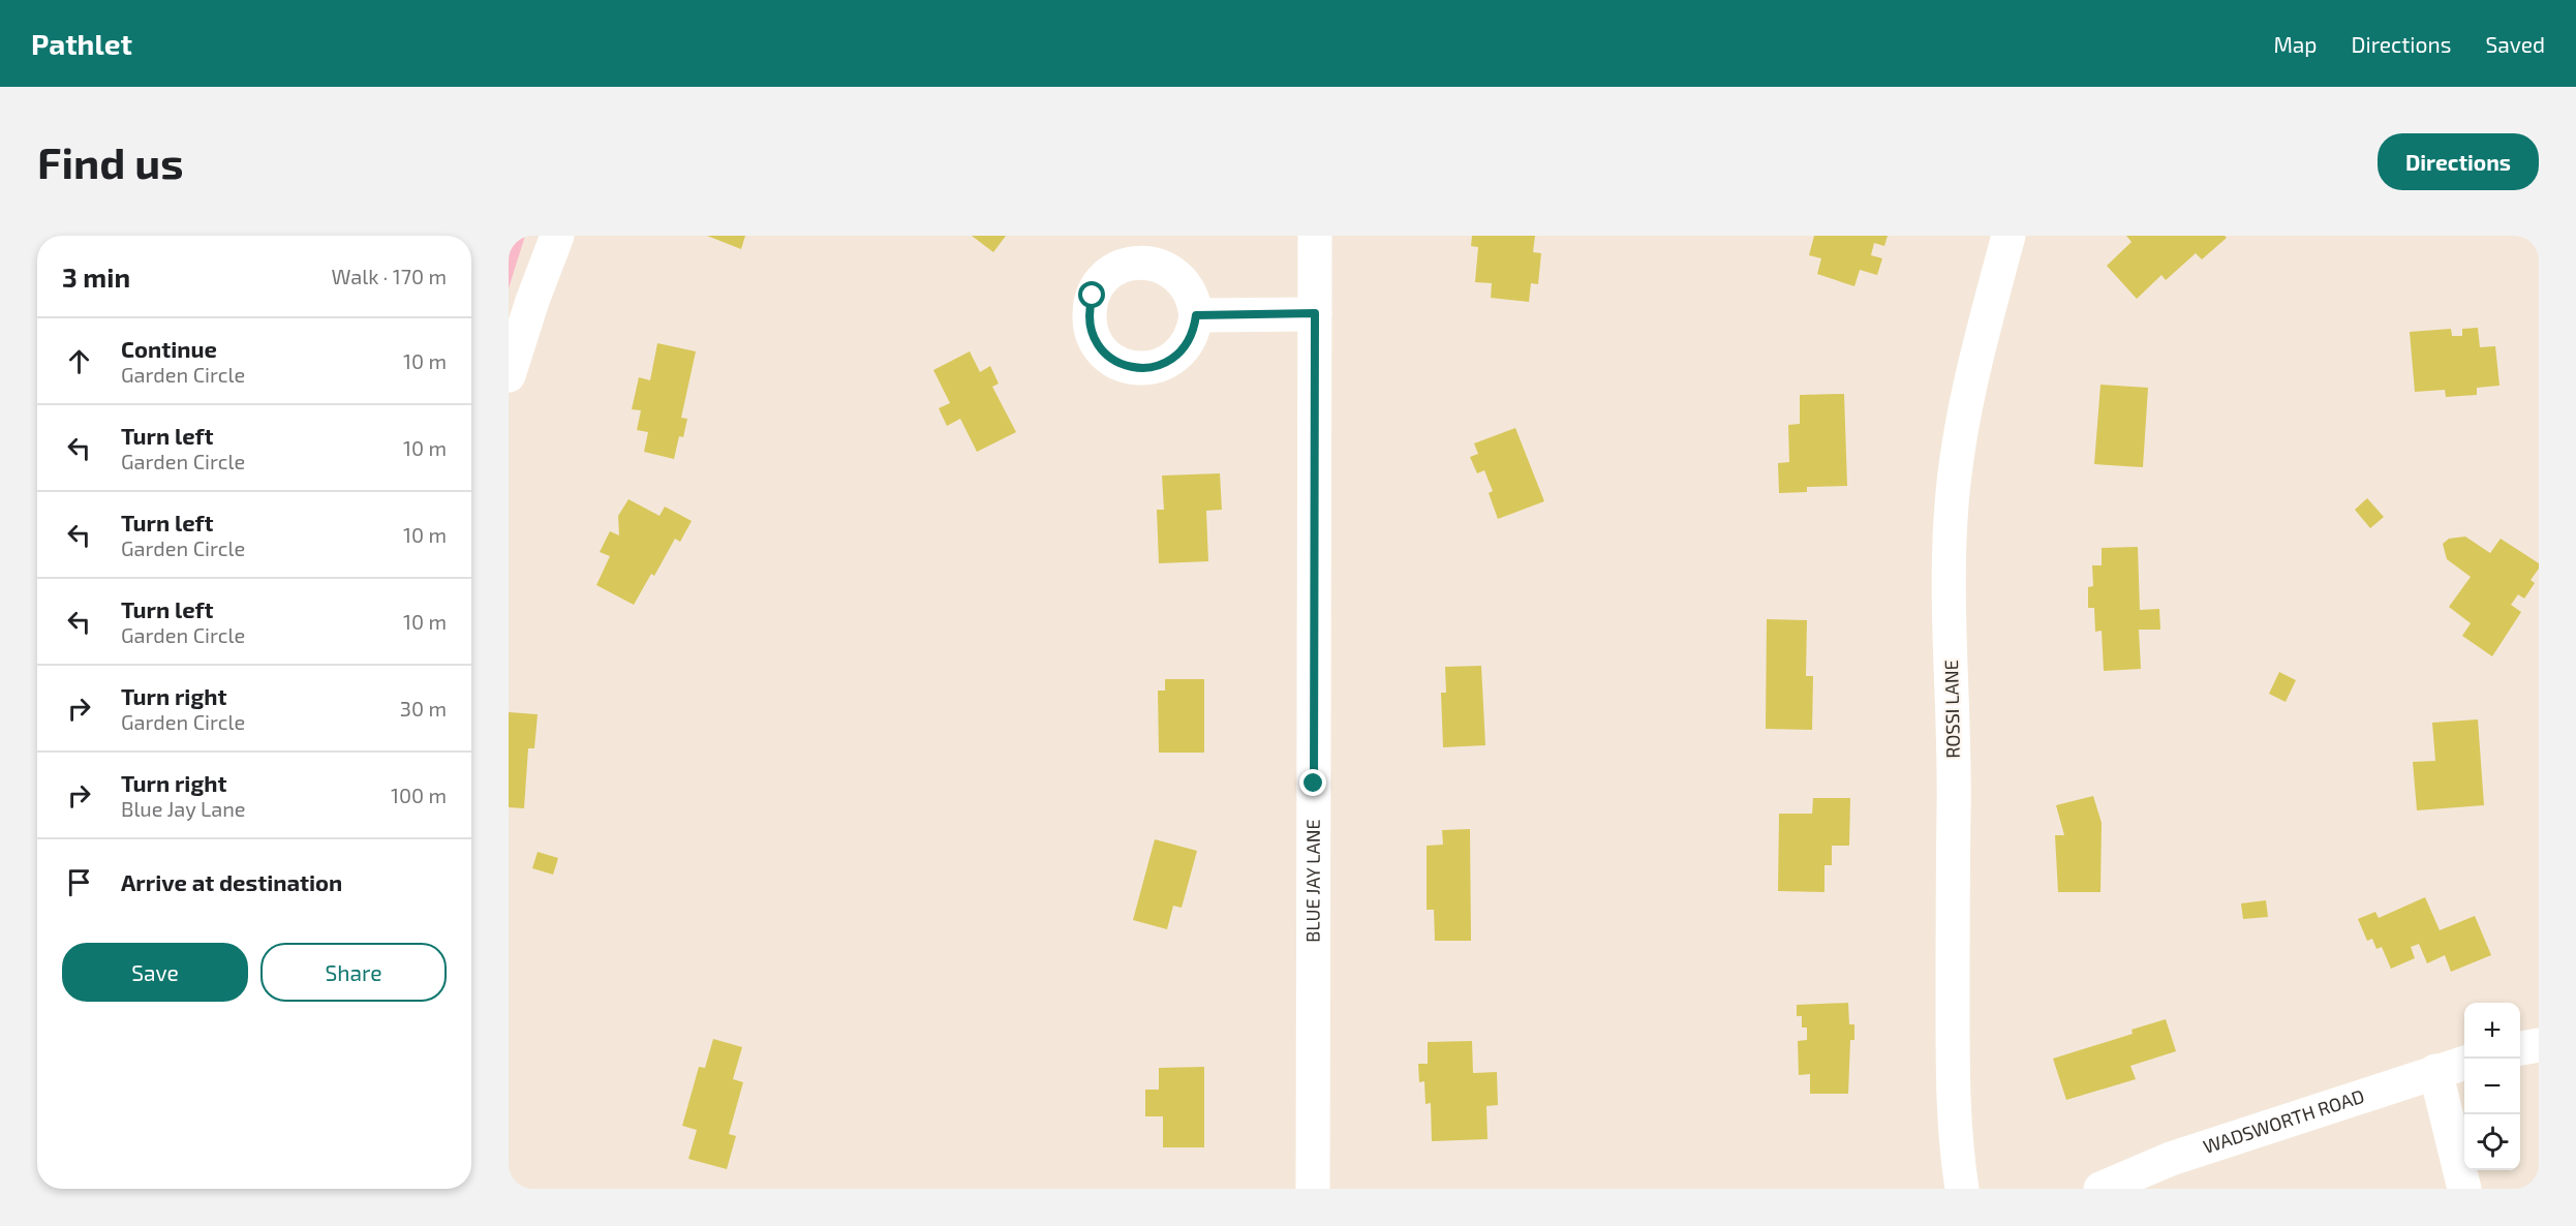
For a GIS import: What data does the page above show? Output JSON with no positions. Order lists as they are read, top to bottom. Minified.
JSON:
{"streets":{"street":["ROSSI LANE","BLUE JAY LANE","WADSWORTH ROAD"]},"page":{"header":"Pathlet","nav":["Map","Directions","Saved"],"buttons":["Directions",["Save","Share"]],"title":"Find us","heading":["3 min","Walk · 170 m"],"list":[["Continue","Garden Circle","10 m"],["Turn left","Garden Circle","10 m"],["Turn left","Garden Circle","10 m"],["Turn left","Garden Circle","10 m"],["Turn right","Garden Circle","30 m"],["Turn right","Blue Jay Lane","100 m"],"Arrive at destination"],"map_buttons":["+","−"]}}
